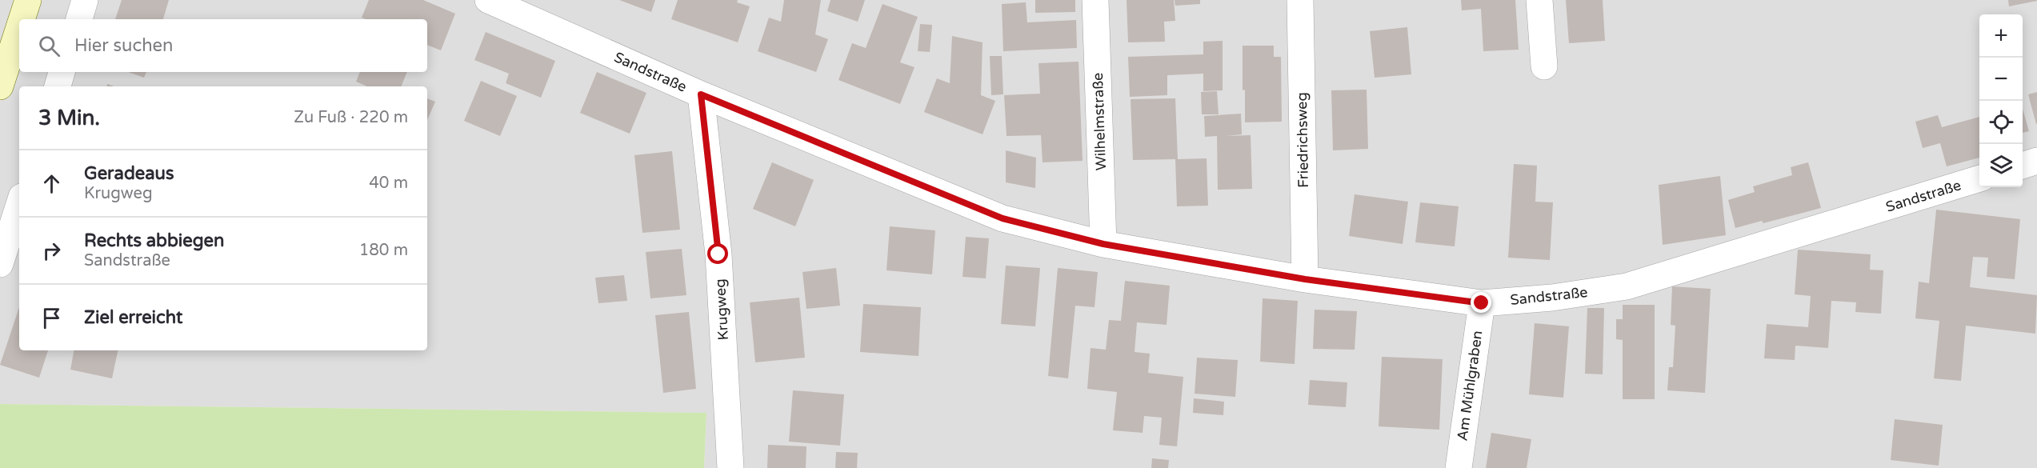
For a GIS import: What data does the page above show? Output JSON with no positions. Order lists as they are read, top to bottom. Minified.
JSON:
{"streets":{"street":["Sandstraße","Wilhelmstraße","Friedrichsweg","Krugweg","Am Mühlgraben"]},"crossings":[["Sandstraße","Wilhelmstraße"],["Sandstraße","Friedrichsweg"],["Sandstraße","Krugweg"],["Sandstraße","Am Mühlgraben"]],"page":{"map_buttons":["+","−"],"search":"Hier suchen","heading":["3 Min.","Zu Fuß · 220 m"],"list":[["Geradeaus","Krugweg","40 m"],["Rechts abbiegen","Sandstraße","180 m"],"Ziel erreicht"]}}
